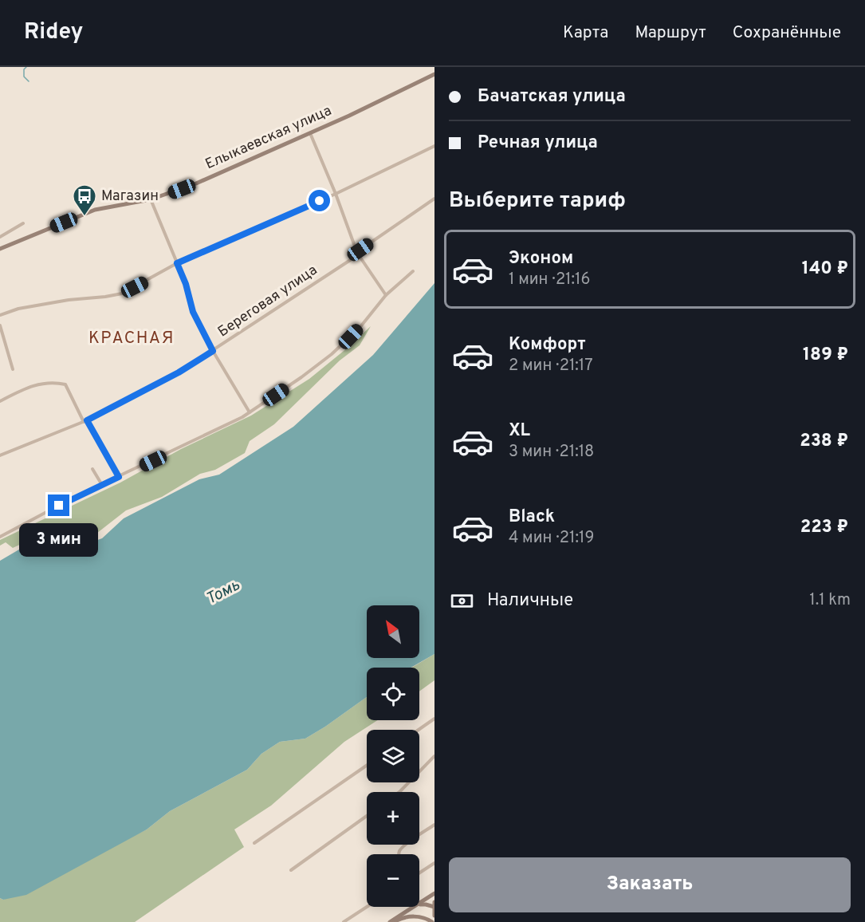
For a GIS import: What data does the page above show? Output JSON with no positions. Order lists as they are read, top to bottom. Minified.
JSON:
{"streets":{"street":["Елыкаевская улица","Береговая улица"]},"districts":["КРАСНАЯ"],"water":["Томь"],"places":{"bus stop":["Магазин"]},"north":"top left","page":{"header":"Ridey","nav":["Карта","Маршрут","Сохранённые"],"banner":["Бачатская улица","Речная улица"],"heading":"Выберите тариф","list":[{"name":"Эконом","note":"1 мин · 21:16","value":"140 ₽"},{"name":"Комфорт","note":"2 мин · 21:17","value":"189 ₽"},{"name":"XL","note":"3 мин · 21:18","value":"238 ₽"},{"name":"Black","note":"4 мин · 21:19","value":"223 ₽"}],"bubble":"3 мин","pay":["Наличные","1.1 km"],"map_buttons":["+","−"],"buttons":"Заказать"}}
